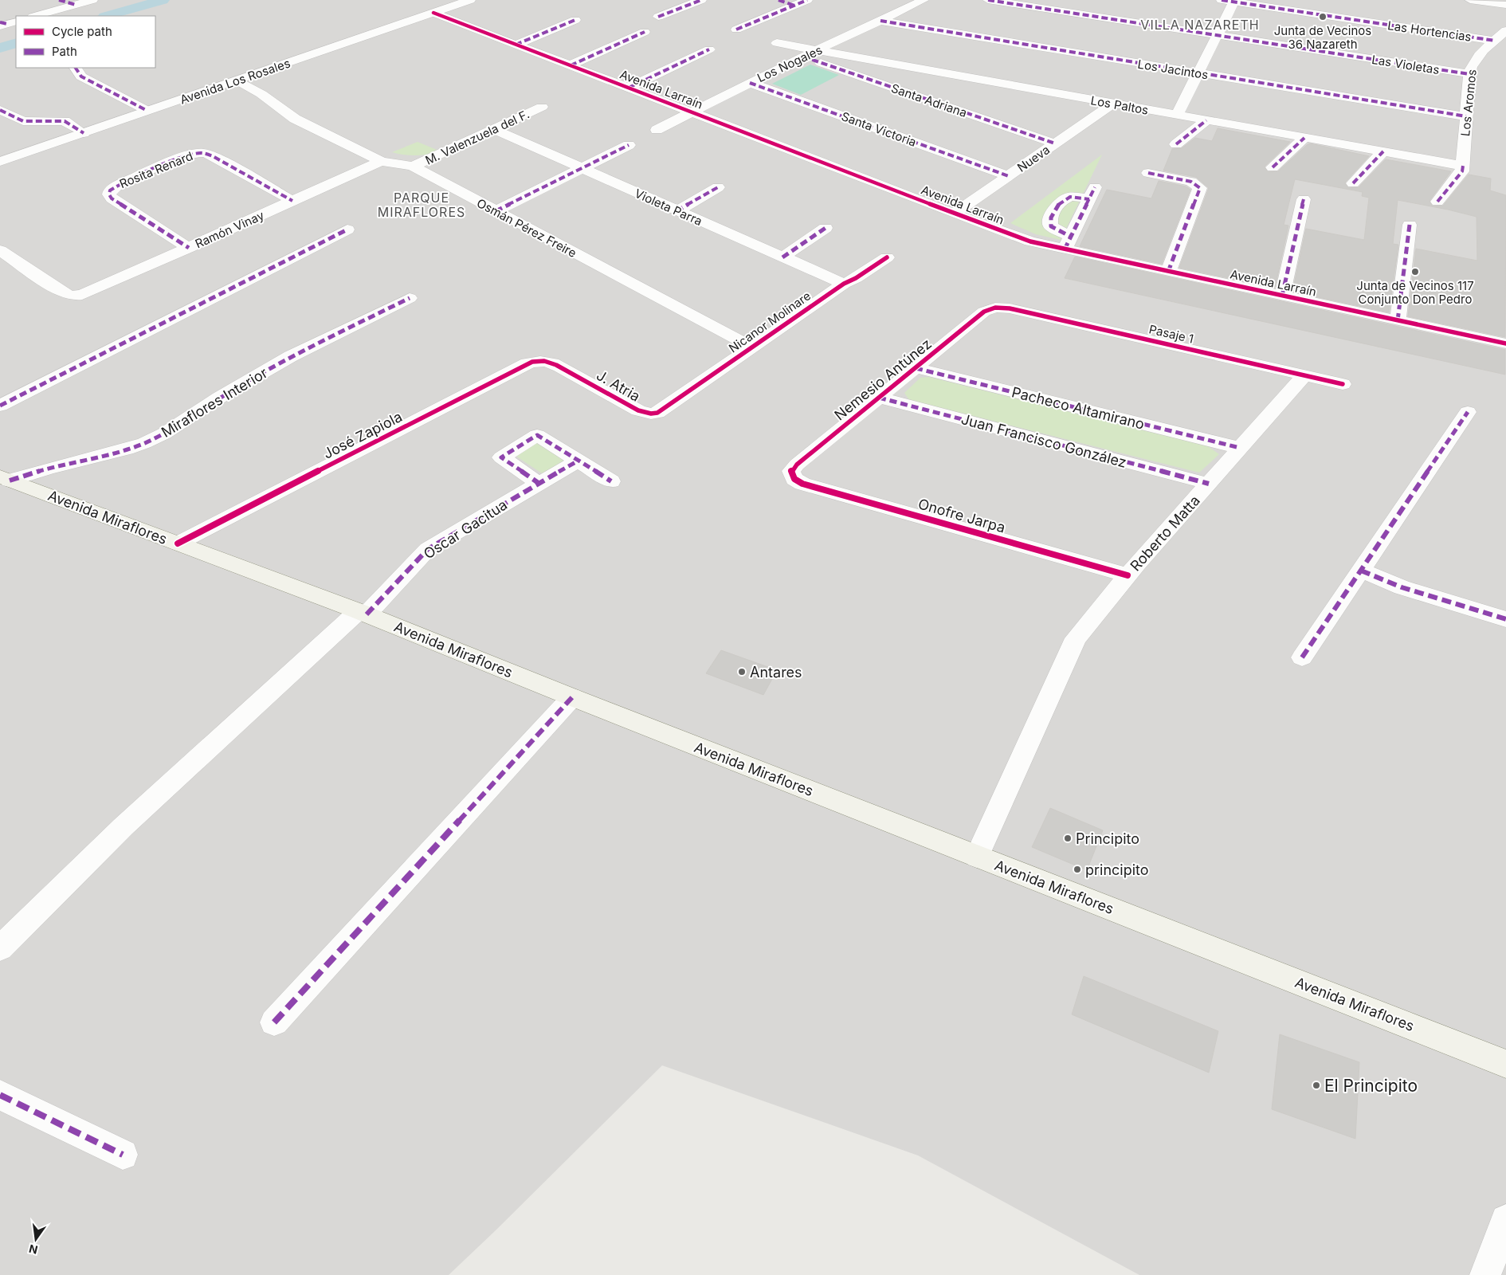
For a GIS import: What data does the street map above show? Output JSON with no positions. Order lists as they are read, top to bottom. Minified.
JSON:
{"streets":{"main road":["Avenida Miraflores"],"street":["Las Hortencias","Los Nogales","Las Violetas","Los Jacintos","Avenida Los Rosales","Avenida Larraín","Santa Adriana","Los Aromos","Los Paltos","Santa Victoria","M. Valenzuela del F.","Nueva","Rosita Renard","Violeta Parra","Osmán Pérez Freire","Ramón Vinay","Nicanor Molinare","Pasaje 1","Nemesio Antúnez","J. Atria","Miraflores Interior","Pacheco Altamirano","José Zapiola","Juan Francisco González","Onofre Jarpa","Oscar Gacitua","Roberto Matta"]},"crossings":[["Las Hortencias","Los Aromos"],["Los Nogales","Los Jacintos"],["Los Nogales","Avenida Larraín"],["Los Nogales","Santa Adriana"],["Los Nogales","Los Paltos"],["Los Nogales","Santa Victoria"],["Las Violetas","Los Aromos"],["Los Jacintos","Los Aromos"],["Avenida Los Rosales","Avenida Larraín"],["Avenida Los Rosales","Osmán Pérez Freire"],["Avenida Larraín","Nueva"],["Santa Adriana","Nueva"],["Los Aromos","Los Paltos"],["Los Paltos","Nueva"],["Santa Victoria","Nueva"],["M. Valenzuela del F.","Violeta Parra"],["M. Valenzuela del F.","Osmán Pérez Freire"],["Rosita Renard","Ramón Vinay"],["Violeta Parra","Nicanor Molinare"],["Osmán Pérez Freire","Ramón Vinay"],["Osmán Pérez Freire","Nicanor Molinare"],["Nicanor Molinare","J. Atria"],["Pasaje 1","Nemesio Antúnez"],["Pasaje 1","Roberto Matta"],["Nemesio Antúnez","Pacheco Altamirano"],["Nemesio Antúnez","Juan Francisco González"],["Nemesio Antúnez","Onofre Jarpa"],["J. Atria","José Zapiola"],["Miraflores Interior","Avenida Miraflores"],["Pacheco Altamirano","Roberto Matta"],["José Zapiola","Avenida Miraflores"],["Juan Francisco González","Roberto Matta"],["Onofre Jarpa","Roberto Matta"],["Avenida Miraflores","Oscar Gacitua"],["Avenida Miraflores","Roberto Matta"]],"districts":["VILLA NAZARETH","PARQUE MIRAFLORES"],"places":["Junta de Vecinos 36 Nazareth","Junta de Vecinos 117 Conjunto Don Pedro","Antares","Principito","principito","El Principito"],"legend":["Cycle path","Path"],"north":"bottom"}
